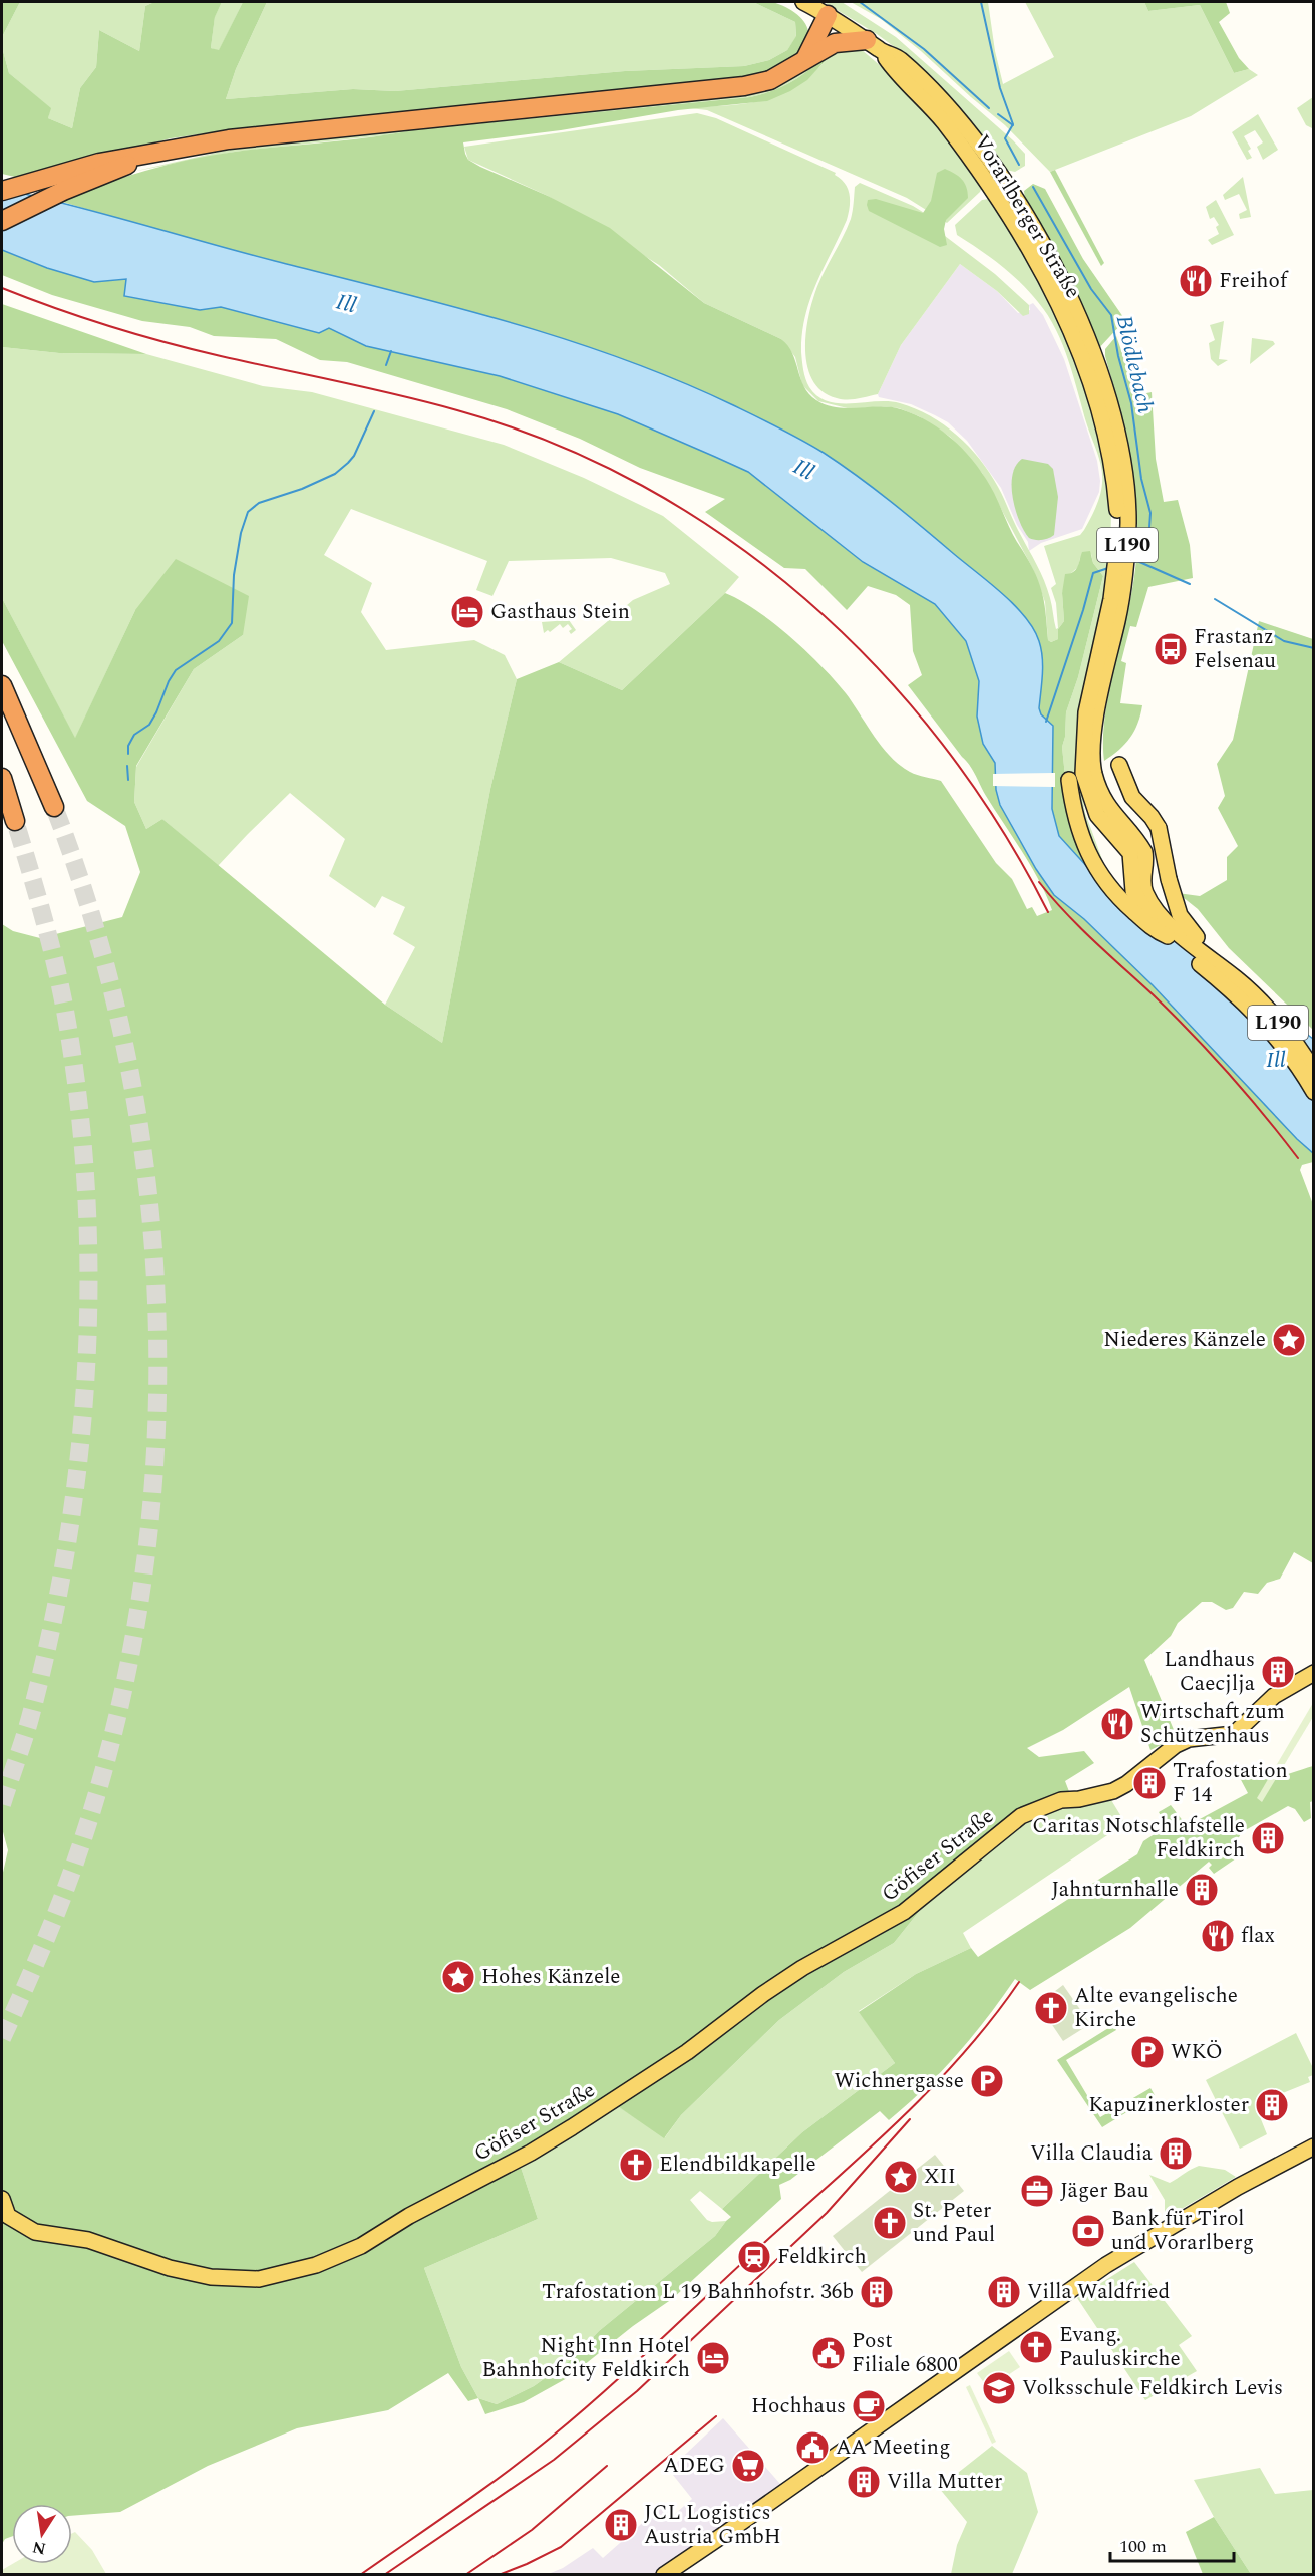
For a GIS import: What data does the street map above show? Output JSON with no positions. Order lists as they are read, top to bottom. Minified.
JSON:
{"streets":{"main road":["Vorarlberger Straße","L190","Göfiser Straße"]},"crossings":[["Vorarlberger Straße","L190"]],"water":["Ill","Blödlebach"],"places":{"restaurant":["Freihof","Wirtschaft zum Schützenhaus","flax"],"hotel":["Gasthaus Stein","Night Inn Hotel Bahnhofcity Feldkirch"],"bus stop":["Frastanz Felsenau"],"place":["Niederes Känzele","Hohes Känzele","XII"],"building":["Landhaus Caecjlja","Trafostation F 14","Caritas Notschlafstelle Feldkirch","Jahnturnhalle","Kapuzinerkloster","Villa Claudia","Trafostation L 19 Bahnhofstr. 36b","Villa Waldfried","Villa Mutter","JCL Logistics Austria GmbH"],"church":["Alte evangelische Kirche","Elendbildkapelle","St. Peter und Paul","Evang. Pauluskirche"],"parking":["WKÖ","Wichnergasse"],"office":["Jäger Bau"],"bank":["Bank für Tirol und Vorarlberg"],"station":["Feldkirch"],"public building":["Post Filiale 6800","AA Meeting"],"school or university":["Volksschule Feldkirch Levis"],"cafe":["Hochhaus"],"supermarket":["ADEG"]},"scale_bar":"100 m","north":"bottom"}
